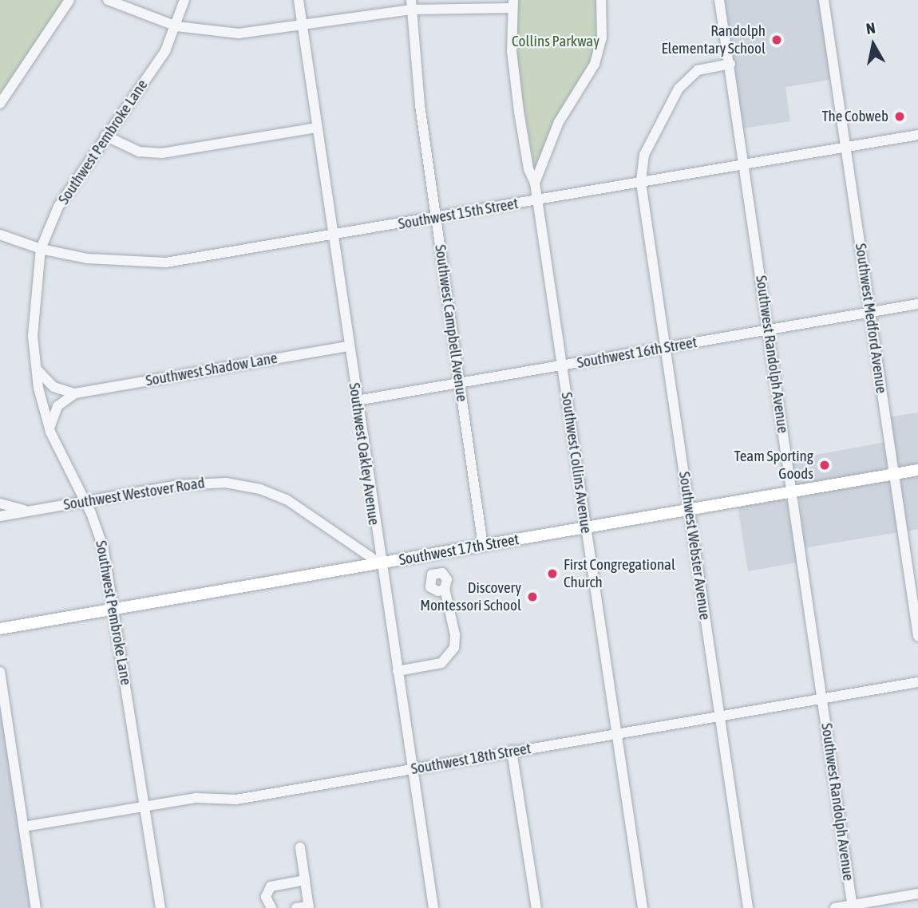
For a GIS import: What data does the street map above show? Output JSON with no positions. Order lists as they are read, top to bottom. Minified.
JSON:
{"streets":{"main road":["Southwest 17th Street"],"street":["Southwest Pembroke Lane","Southwest 15th Street","Southwest Medford Avenue","Southwest Campbell Avenue","Southwest 16th Street","Southwest Randolph Avenue","Southwest Shadow Lane","Southwest Oakley Avenue","Southwest Collins Avenue","Southwest Westover Road","Southwest Webster Avenue","Southwest 18th Street"]},"crossings":[["Southwest Pembroke Lane","Southwest 15th Street"],["Southwest Pembroke Lane","Southwest Westover Road"],["Southwest Pembroke Lane","Southwest 17th Street"],["Southwest Pembroke Lane","Southwest 18th Street"],["Southwest 15th Street","Southwest Medford Avenue"],["Southwest 15th Street","Southwest Campbell Avenue"],["Southwest 15th Street","Southwest Randolph Avenue"],["Southwest 15th Street","Southwest Oakley Avenue"],["Southwest 15th Street","Southwest Collins Avenue"],["Southwest 15th Street","Southwest Webster Avenue"],["Southwest Medford Avenue","Southwest 16th Street"],["Southwest Medford Avenue","Southwest 17th Street"],["Southwest Campbell Avenue","Southwest 16th Street"],["Southwest Campbell Avenue","Southwest 17th Street"],["Southwest 16th Street","Southwest Randolph Avenue"],["Southwest 16th Street","Southwest Oakley Avenue"],["Southwest 16th Street","Southwest Collins Avenue"],["Southwest 16th Street","Southwest Webster Avenue"],["Southwest Randolph Avenue","Southwest Webster Avenue"],["Southwest Randolph Avenue","Southwest 17th Street"],["Southwest Randolph Avenue","Southwest 18th Street"],["Southwest Shadow Lane","Southwest Oakley Avenue"],["Southwest Oakley Avenue","Southwest Westover Road"],["Southwest Oakley Avenue","Southwest 17th Street"],["Southwest Oakley Avenue","Southwest 18th Street"],["Southwest Collins Avenue","Southwest 17th Street"],["Southwest Collins Avenue","Southwest 18th Street"],["Southwest Westover Road","Southwest 17th Street"],["Southwest Webster Avenue","Southwest 17th Street"],["Southwest Webster Avenue","Southwest 18th Street"]],"parks":["Collins Parkway"],"places":["Randolph Elementary School","The Cobweb","Team Sporting Goods","First Congregational Church","Discovery Montessori School"],"north":"top"}
